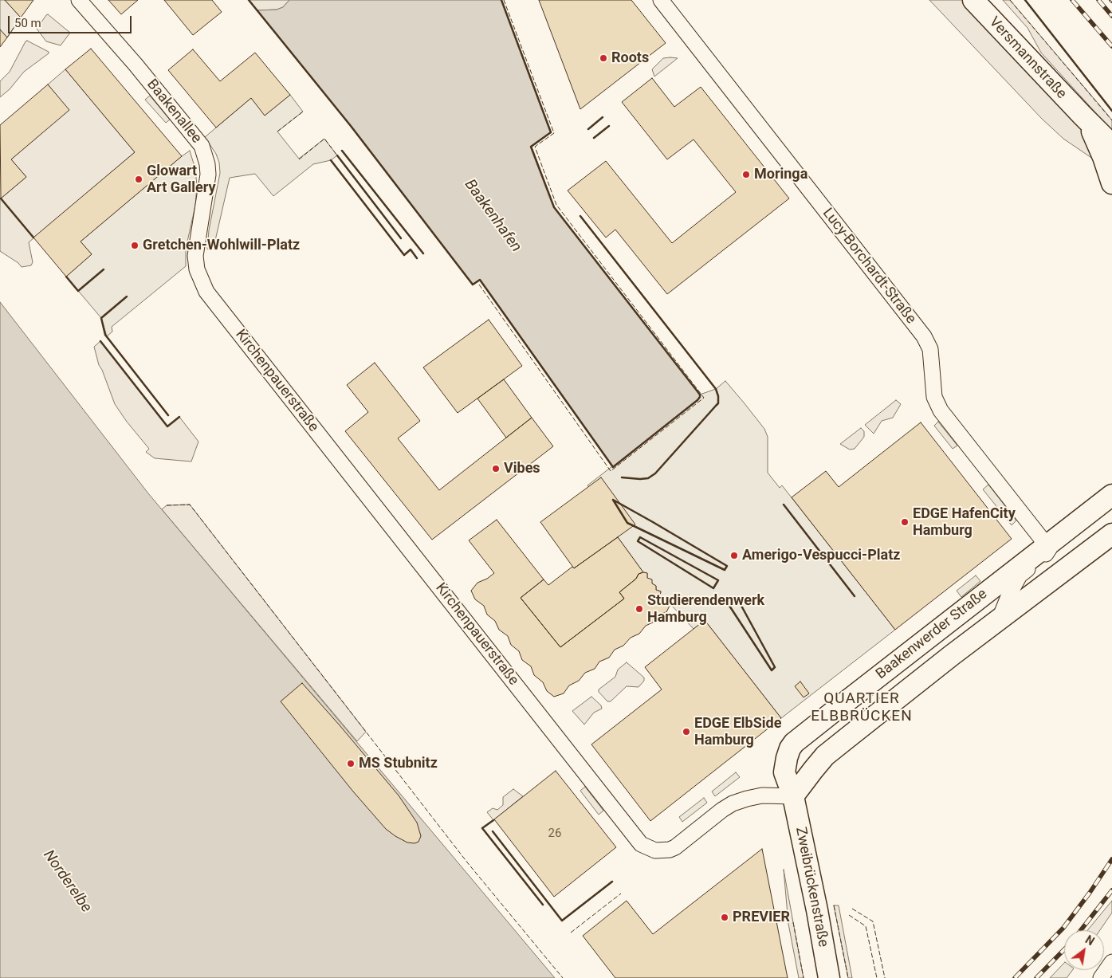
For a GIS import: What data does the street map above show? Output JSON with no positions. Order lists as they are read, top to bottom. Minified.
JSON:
{"streets":{"main road":["Versmannstraße","Baakenwerder Straße","Zweibrückenstraße"],"street":["Baakenallee","Lucy-Borchardt-Straße","Kirchenpauerstraße"]},"crossings":[["Baakenallee","Kirchenpauerstraße"],["Lucy-Borchardt-Straße","Baakenwerder Straße"],["Kirchenpauerstraße","Baakenwerder Straße"],["Kirchenpauerstraße","Zweibrückenstraße"],["Baakenwerder Straße","Zweibrückenstraße"]],"districts":["QUARTIER ELBBRÜCKEN"],"water":["Baakenhafen","Norderelbe"],"places":["Roots","Moringa","Glowart Art Gallery","Gretchen-Wohlwill-Platz","Vibes","EDGE HafenCity Hamburg","Amerigo-Vespucci-Platz","Studierendenwerk Hamburg","EDGE ElbSide Hamburg","MS Stubnitz","PREVIER"],"house_numbers":["26"],"scale_bar":"50 m","north":"top right"}
